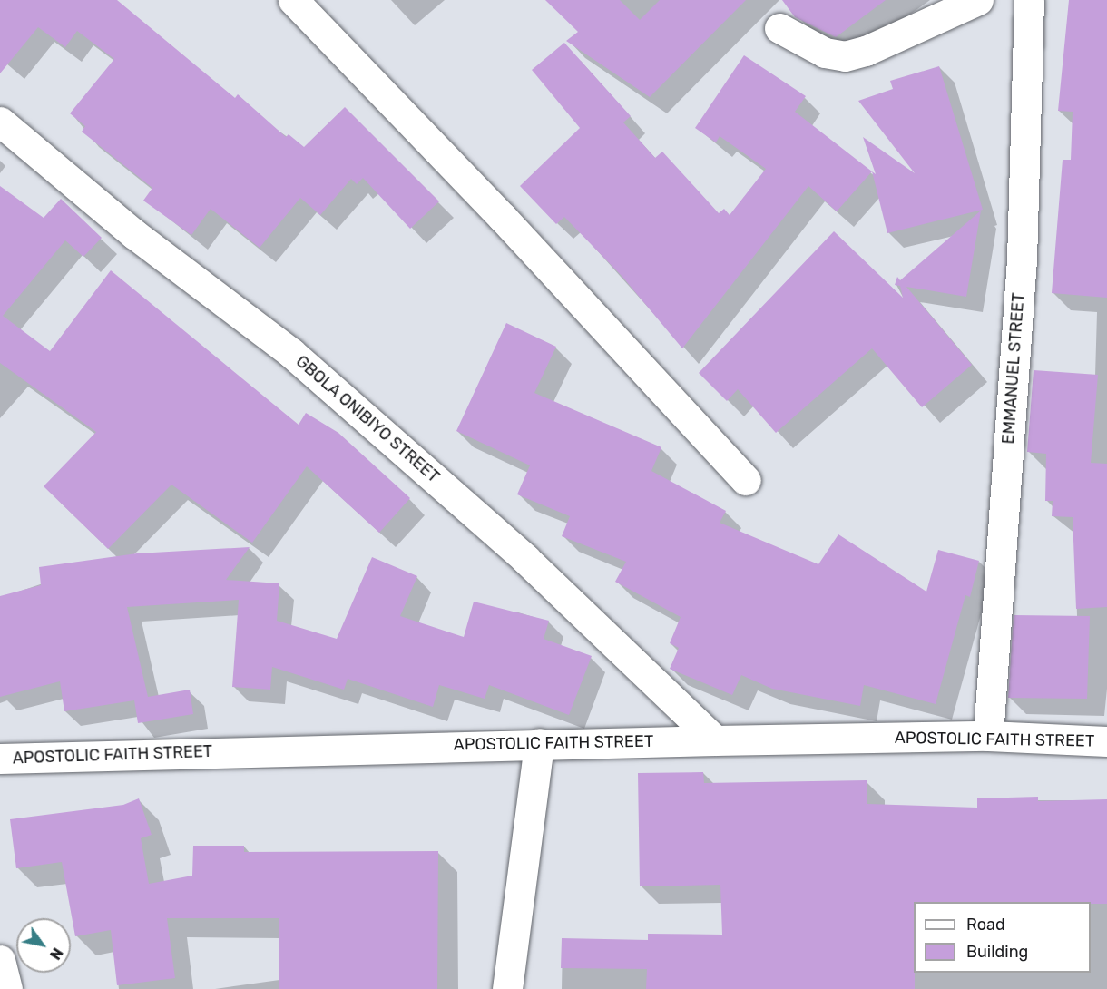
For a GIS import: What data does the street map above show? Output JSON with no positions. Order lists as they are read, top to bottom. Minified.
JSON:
{"streets":{"street":["EMMANUEL STREET","GBOLA ONIBIYO STREET","APOSTOLIC FAITH STREET"]},"crossings":[["EMMANUEL STREET","APOSTOLIC FAITH STREET"],["GBOLA ONIBIYO STREET","APOSTOLIC FAITH STREET"]],"legend":["Road","Building"],"north":"bottom right"}
